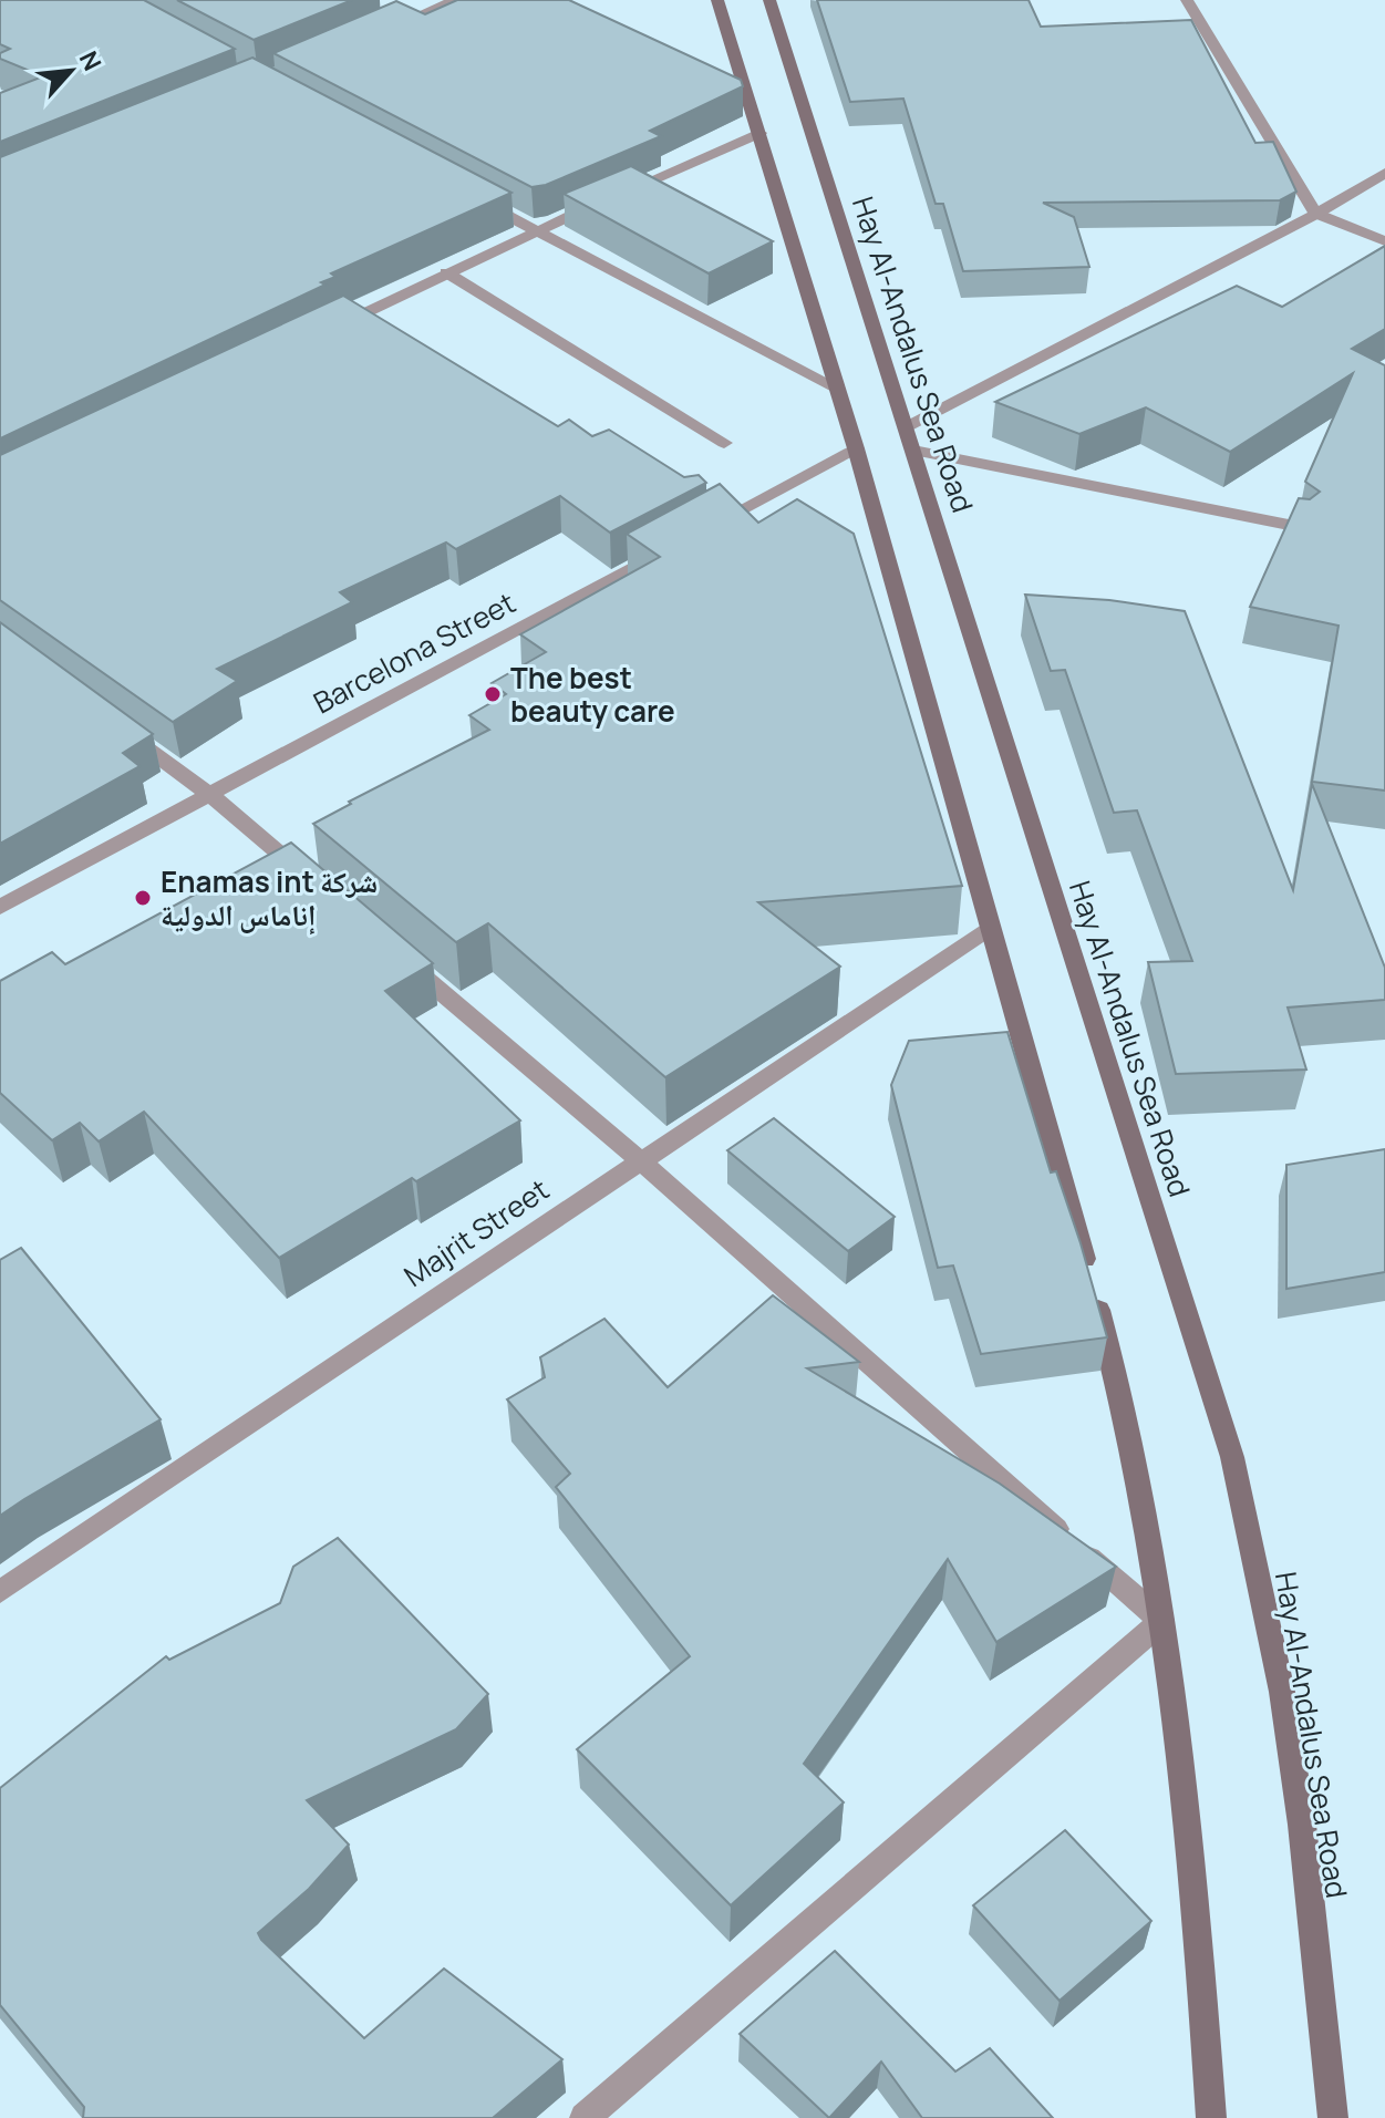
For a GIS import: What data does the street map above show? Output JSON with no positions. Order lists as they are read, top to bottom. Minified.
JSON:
{"streets":{"street":["Hay Al-Andalus Sea Road","Barcelona Street","Majrit Street"]},"places":["The best beauty care","Enamas int شركة إناماس الدولية"],"north":"top right"}
